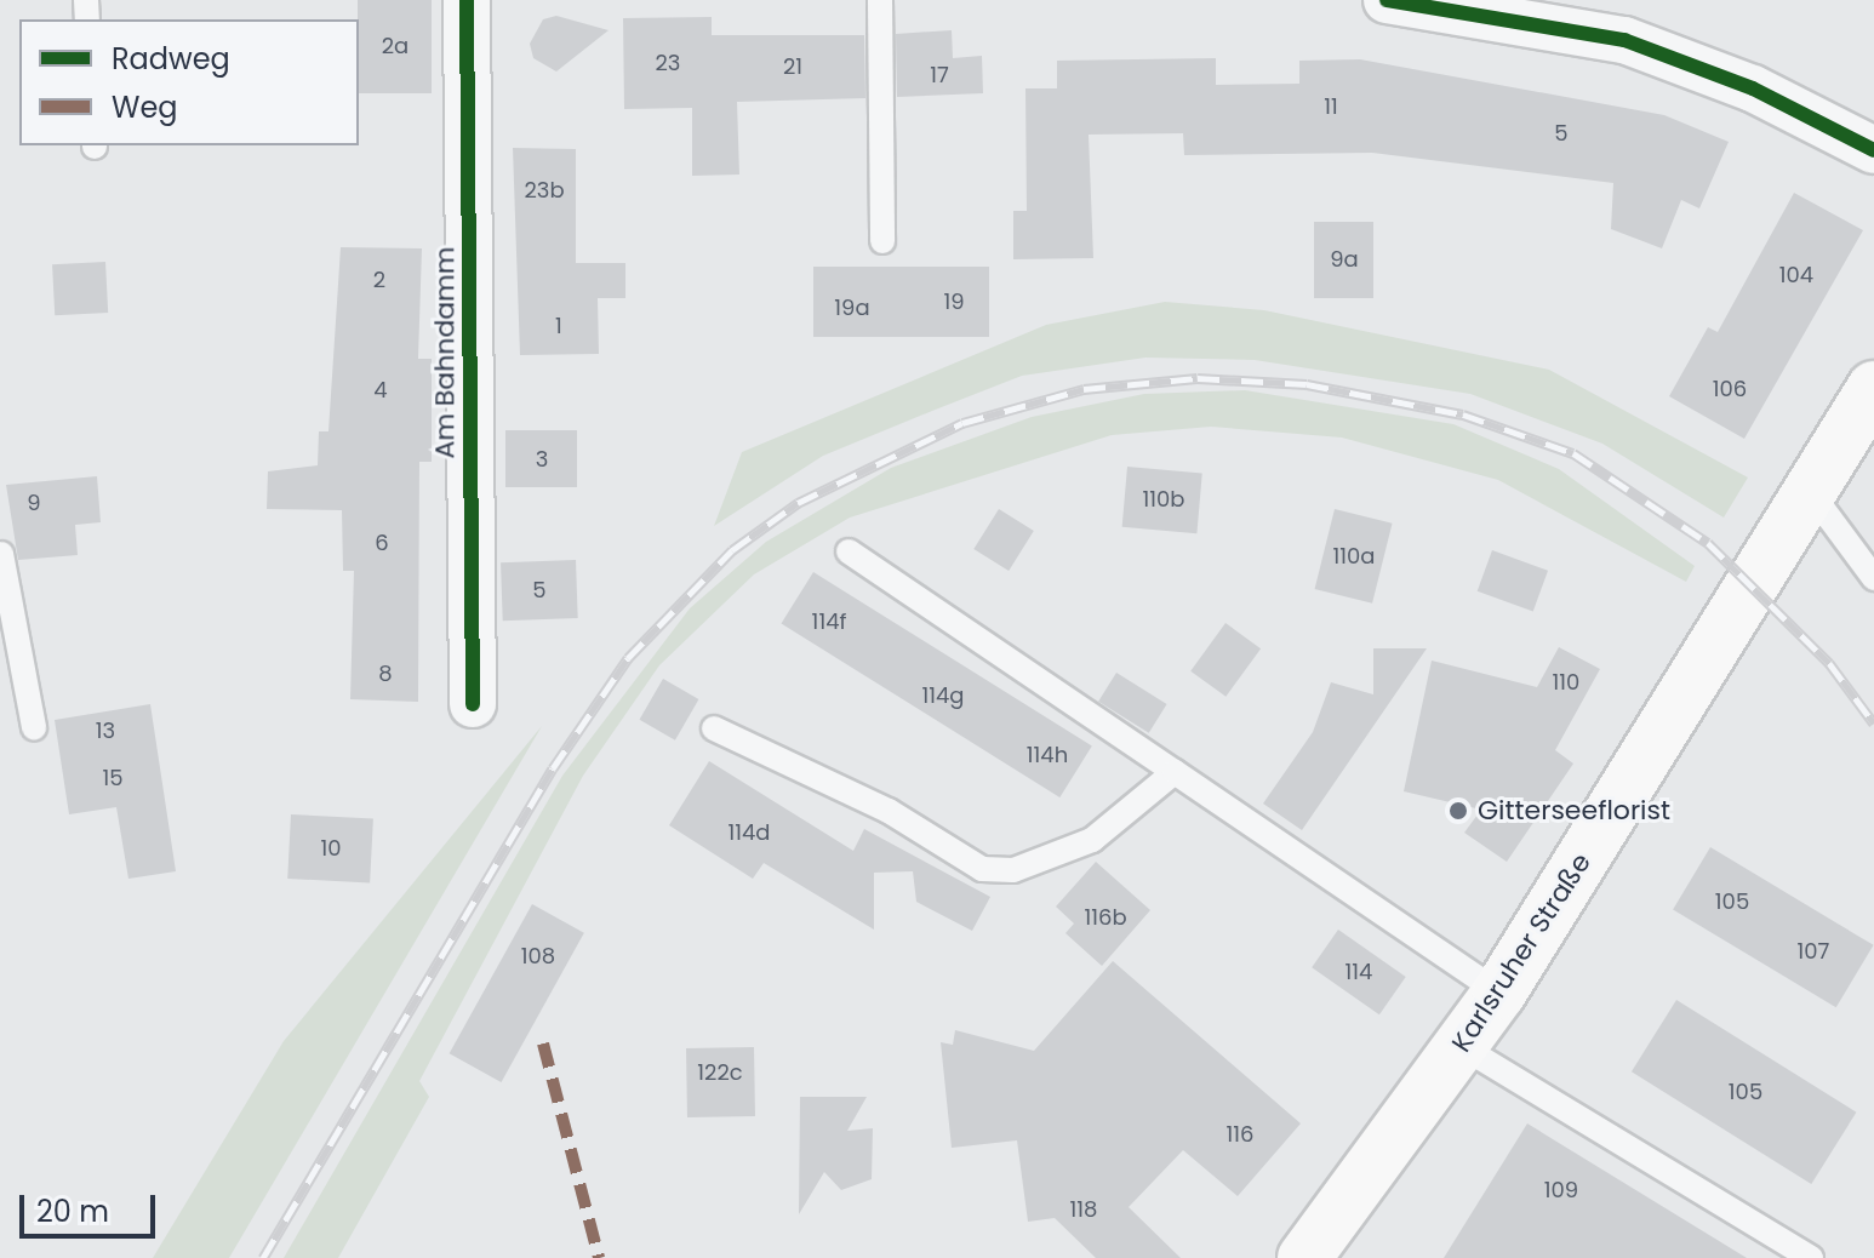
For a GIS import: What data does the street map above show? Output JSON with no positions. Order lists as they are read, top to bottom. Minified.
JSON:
{"streets":{"main road":["Karlsruher Straße"],"street":["Am Bahndamm"]},"places":["Gitterseeflorist"],"house_numbers":["2a","23","21","17","11","5","23b","9a","104","2","19","19a","1","106","4","3","110b","9","6","110a","5","114f","8","110","114g","13","114h","15","114d","10","105","116b","107","108","114","122c","105","116","109","118"],"legend":["Radweg","Weg"],"scale_bar":"20 m"}
